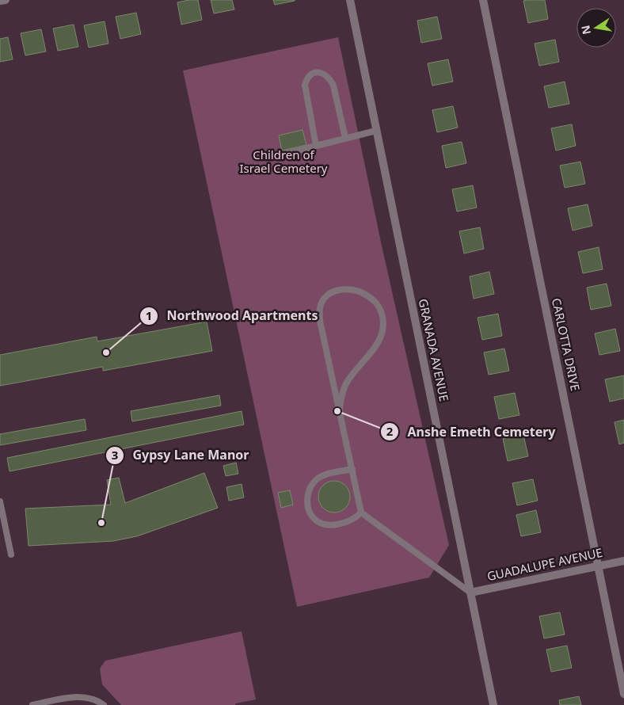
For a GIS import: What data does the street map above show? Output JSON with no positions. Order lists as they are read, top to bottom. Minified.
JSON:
{"streets":{"street":["CARLOTTA DRIVE","GRANADA AVENUE","GUADALUPE AVENUE"]},"crossings":[["CARLOTTA DRIVE","GUADALUPE AVENUE"],["GRANADA AVENUE","GUADALUPE AVENUE"]],"parks":["Children of Israel Cemetery"],"places":["Northwood Apartments","Anshe Emeth Cemetery","Gypsy Lane Manor"],"north":"left"}
